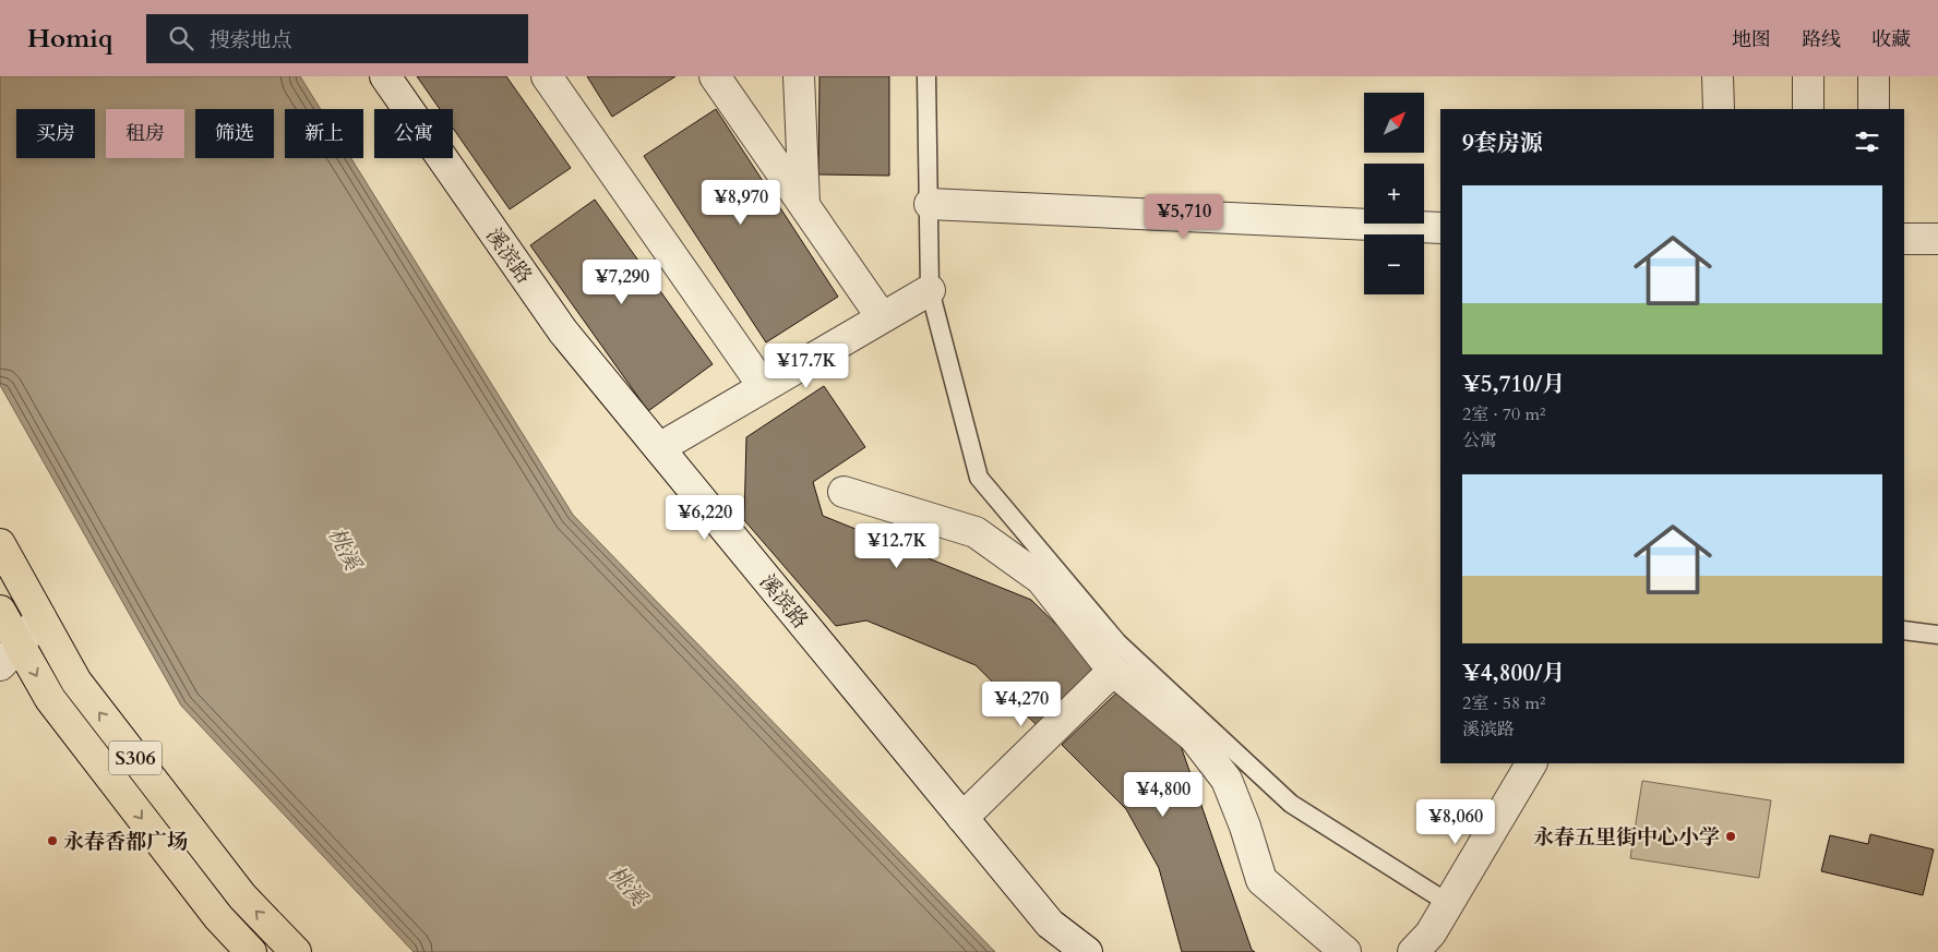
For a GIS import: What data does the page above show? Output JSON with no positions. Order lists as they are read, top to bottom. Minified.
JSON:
{"streets":{"main road":["S306"],"street":["溪滨路"]},"water":["桃溪"],"places":["永春五里街中心小学","永春香都广场"],"north":"top right","page":{"header":"Homiq","search":"搜索地点","nav":["地图","路线","收藏"],"map_buttons":["+","−"],"chip":["买房","租房","筛选","新上","公寓"],"heading":"9套房源","list":[{"name":"¥5,710/月","note":"2室 · 70 m² · 公寓"},{"name":"¥4,800/月","note":"2室 · 58 m² · 溪滨路"}],"price":["¥8,970","¥5,710","¥7,290","¥17.7K","¥6,220","¥12.7K","¥4,270","¥4,800","¥8,060"]}}
